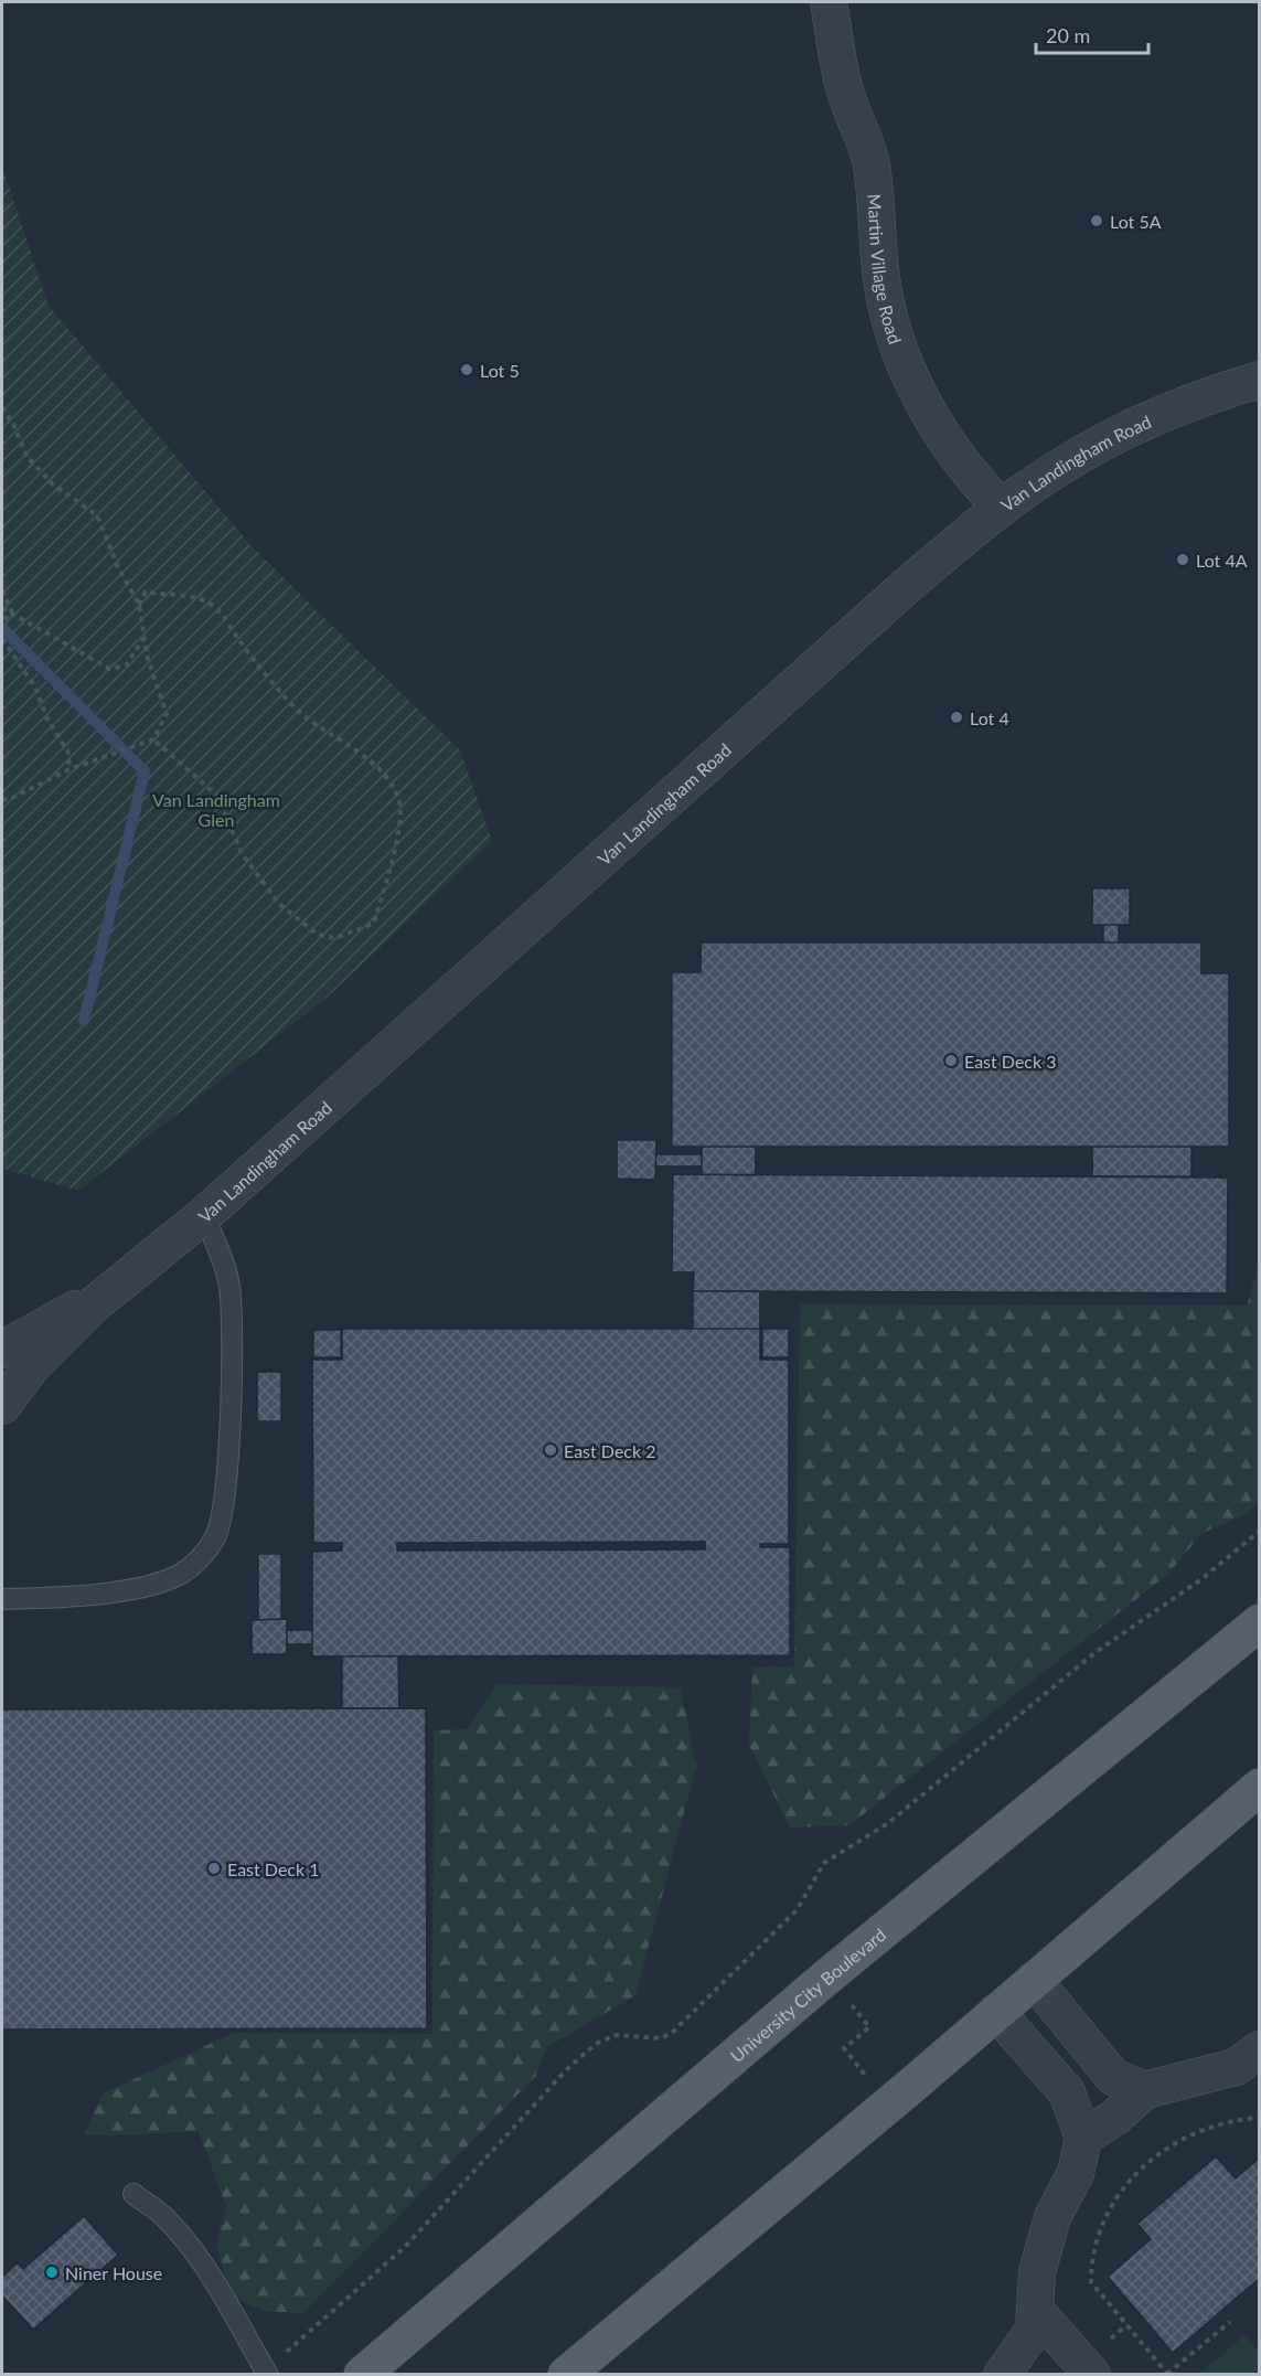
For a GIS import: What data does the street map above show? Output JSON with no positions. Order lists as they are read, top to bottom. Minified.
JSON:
{"streets":{"main road":["University City Boulevard"],"street":["Martin Village Road","Van Landingham Road"]},"crossings":[["Martin Village Road","Van Landingham Road"]],"parks":["Van Landingham Glen"],"places":["Lot 5A","Lot 5","Lot 4A","Lot 4","East Deck 3","East Deck 2","East Deck 1","Niner House"],"scale_bar":"20 m"}
